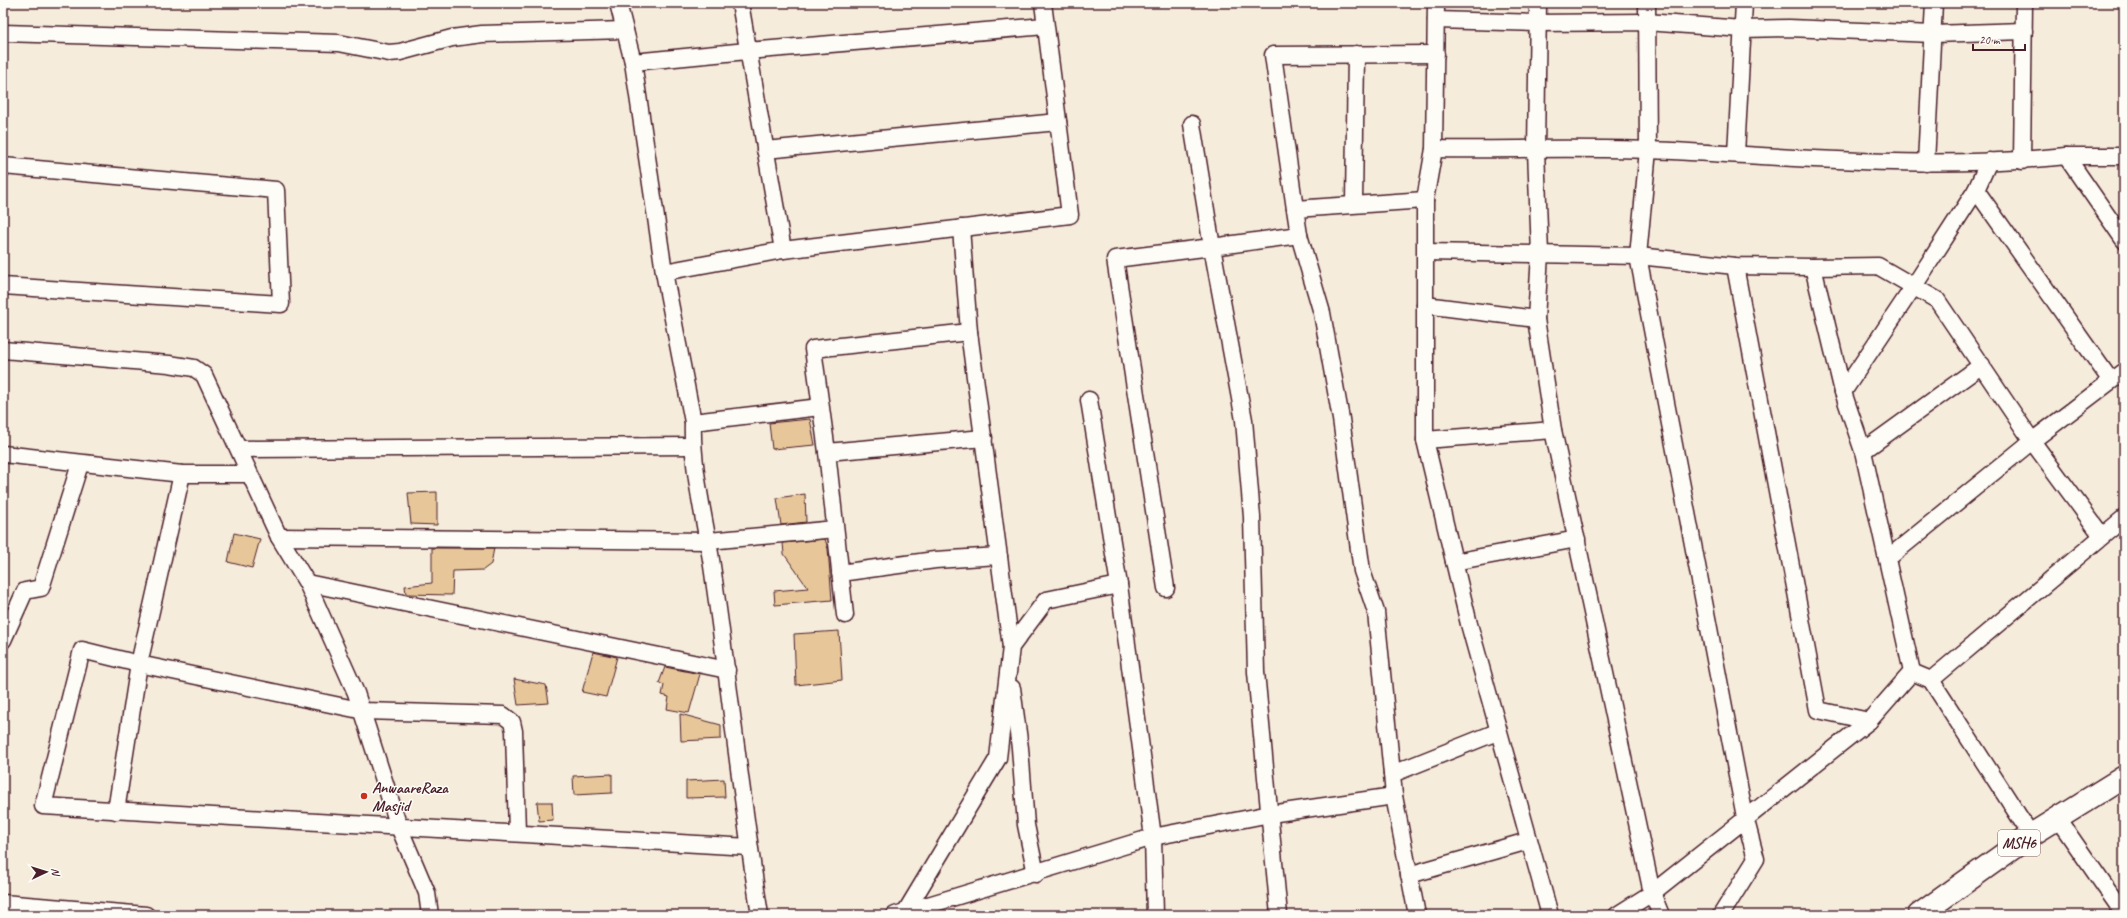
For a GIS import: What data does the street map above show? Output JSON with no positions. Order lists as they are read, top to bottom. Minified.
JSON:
{"streets":{"main road":["MSH6"]},"places":["AnwaareRaza Masjid"],"scale_bar":"20 m","north":"right"}
